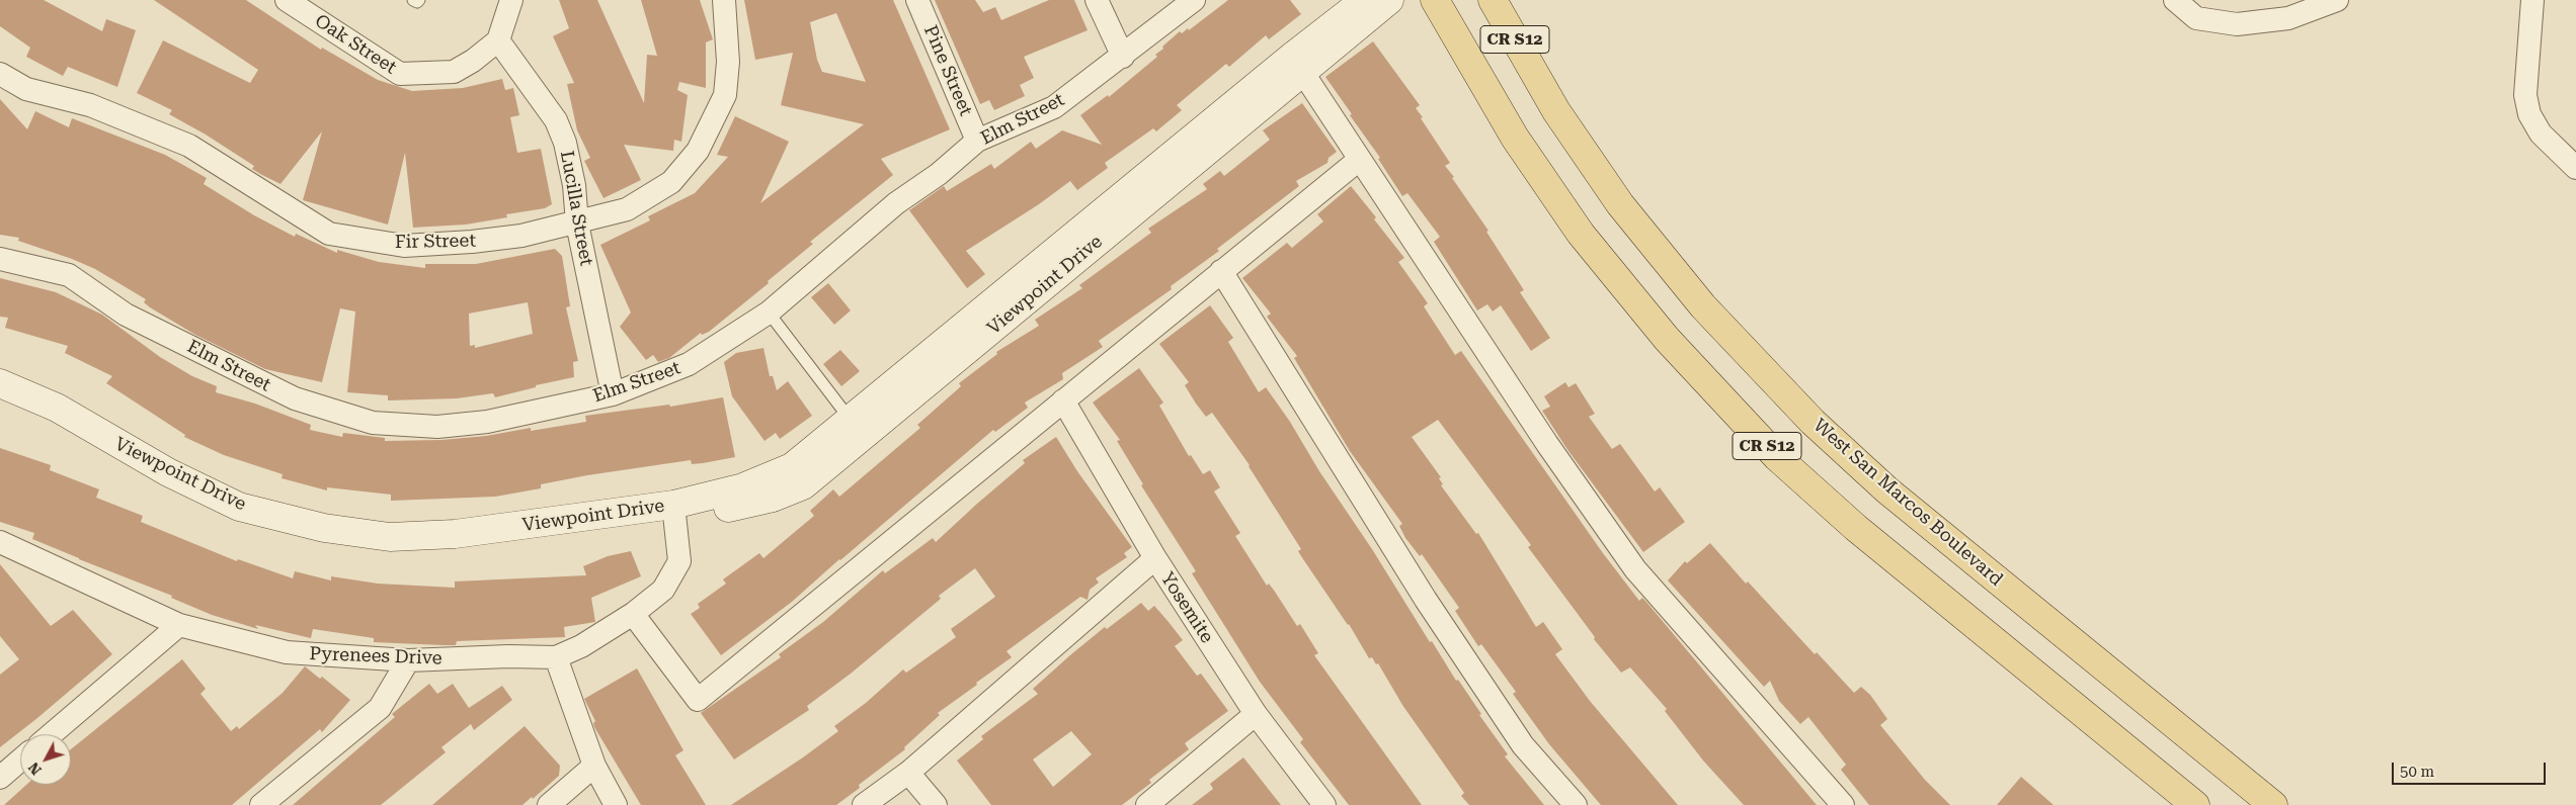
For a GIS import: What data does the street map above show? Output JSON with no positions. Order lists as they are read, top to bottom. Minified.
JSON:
{"streets":{"main road":["CR S12","West San Marcos Boulevard"],"street":["Oak Street","Pine Street","Elm Street","Lucilla Street","Fir Street","Viewpoint Drive","Yosemite","Pyrenees Drive"]},"crossings":[["Oak Street","Lucilla Street"],["Pine Street","Elm Street"],["Elm Street","Lucilla Street"],["Lucilla Street","Fir Street"],["Viewpoint Drive","Pyrenees Drive"]],"scale_bar":"50 m","north":"bottom left"}
